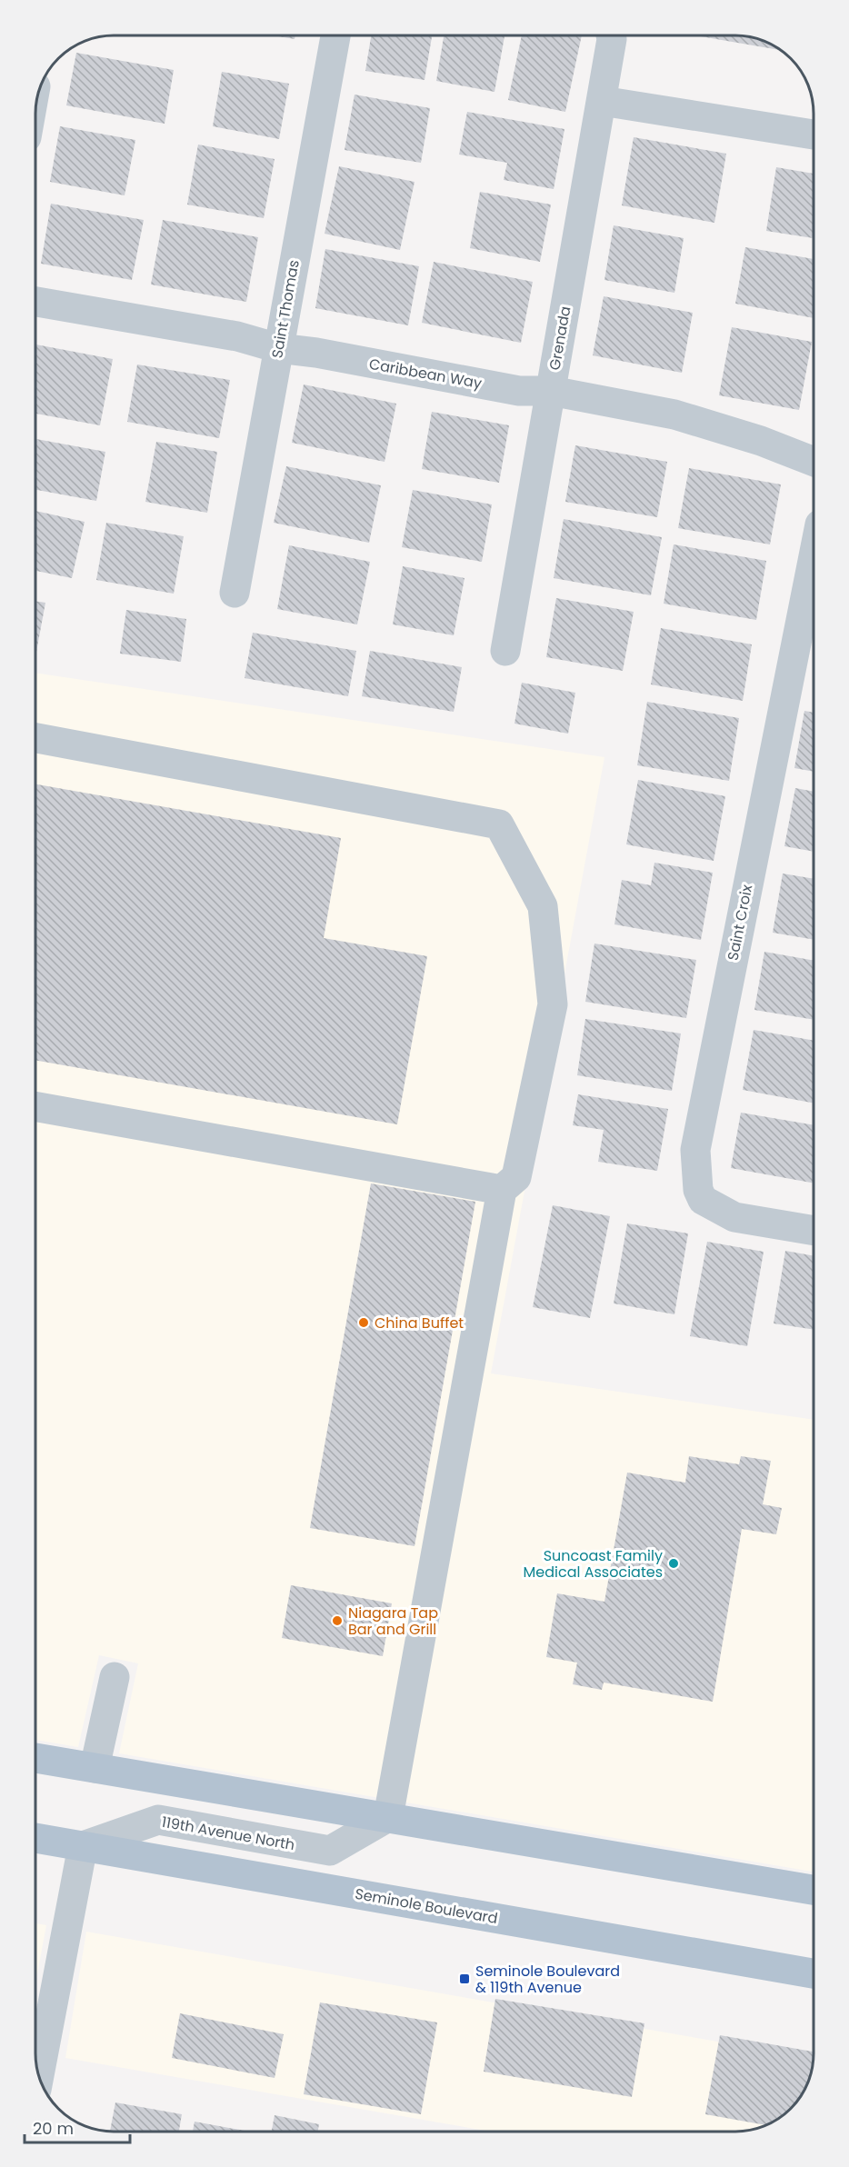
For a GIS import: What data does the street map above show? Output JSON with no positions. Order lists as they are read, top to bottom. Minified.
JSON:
{"streets":{"main road":["Seminole Boulevard"],"street":["Saint Thomas","Grenada","Caribbean Way","Saint Croix","119th Avenue North"]},"crossings":[["Saint Thomas","Caribbean Way"],["Grenada","Caribbean Way"],["119th Avenue North","Seminole Boulevard"]],"places":{"other":["China Buffet","Suncoast Family Medical Associates","Niagara Tap Bar and Grill"],"transit":["Seminole Boulevard & 119th Avenue"]},"scale_bar":"20 m"}
